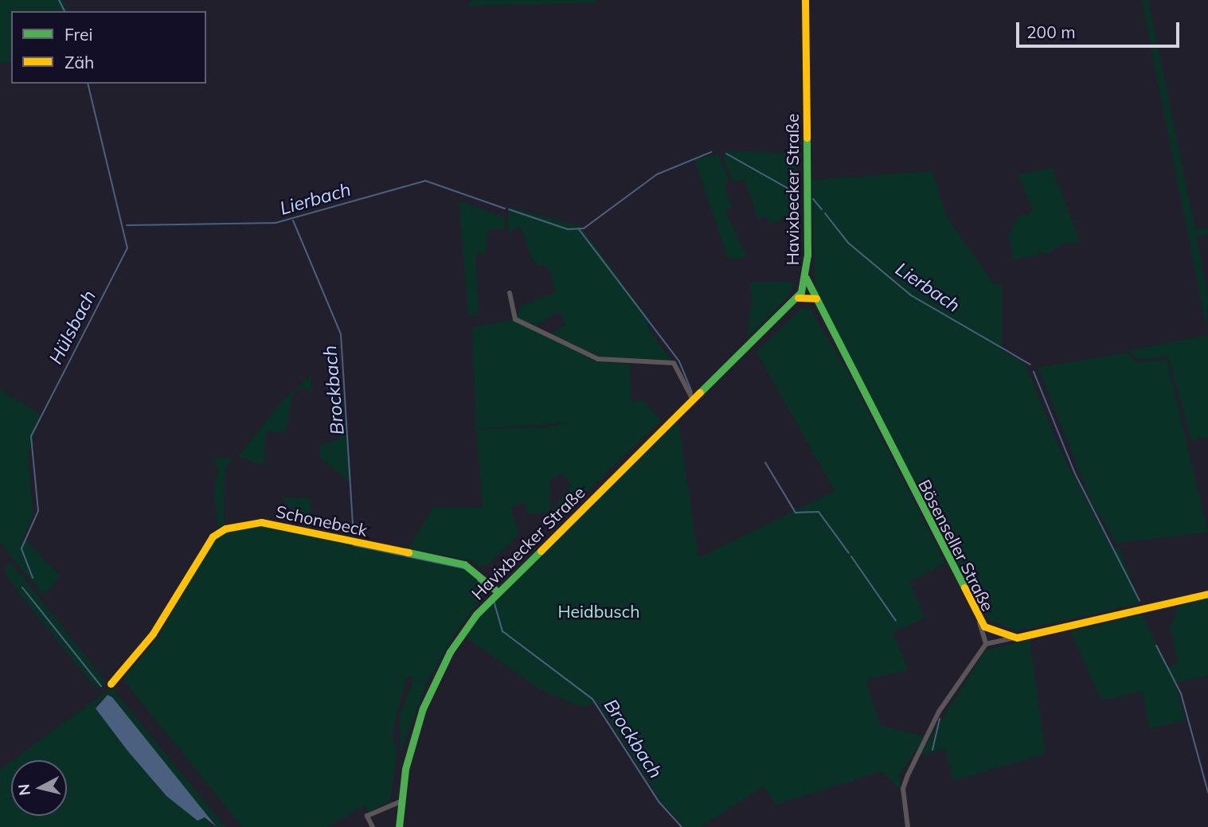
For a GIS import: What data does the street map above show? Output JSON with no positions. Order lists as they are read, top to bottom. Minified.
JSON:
{"streets":{"street":["Havixbecker Straße","Schonebeck","Bösenseller Straße"]},"crossings":[["Havixbecker Straße","Schonebeck"],["Havixbecker Straße","Bösenseller Straße"]],"water":["Lierbach","Hülsbach","Brockbach"],"parks":["Heidbusch"],"legend":["Frei","Zäh"],"scale_bar":"200 m","north":"left"}
